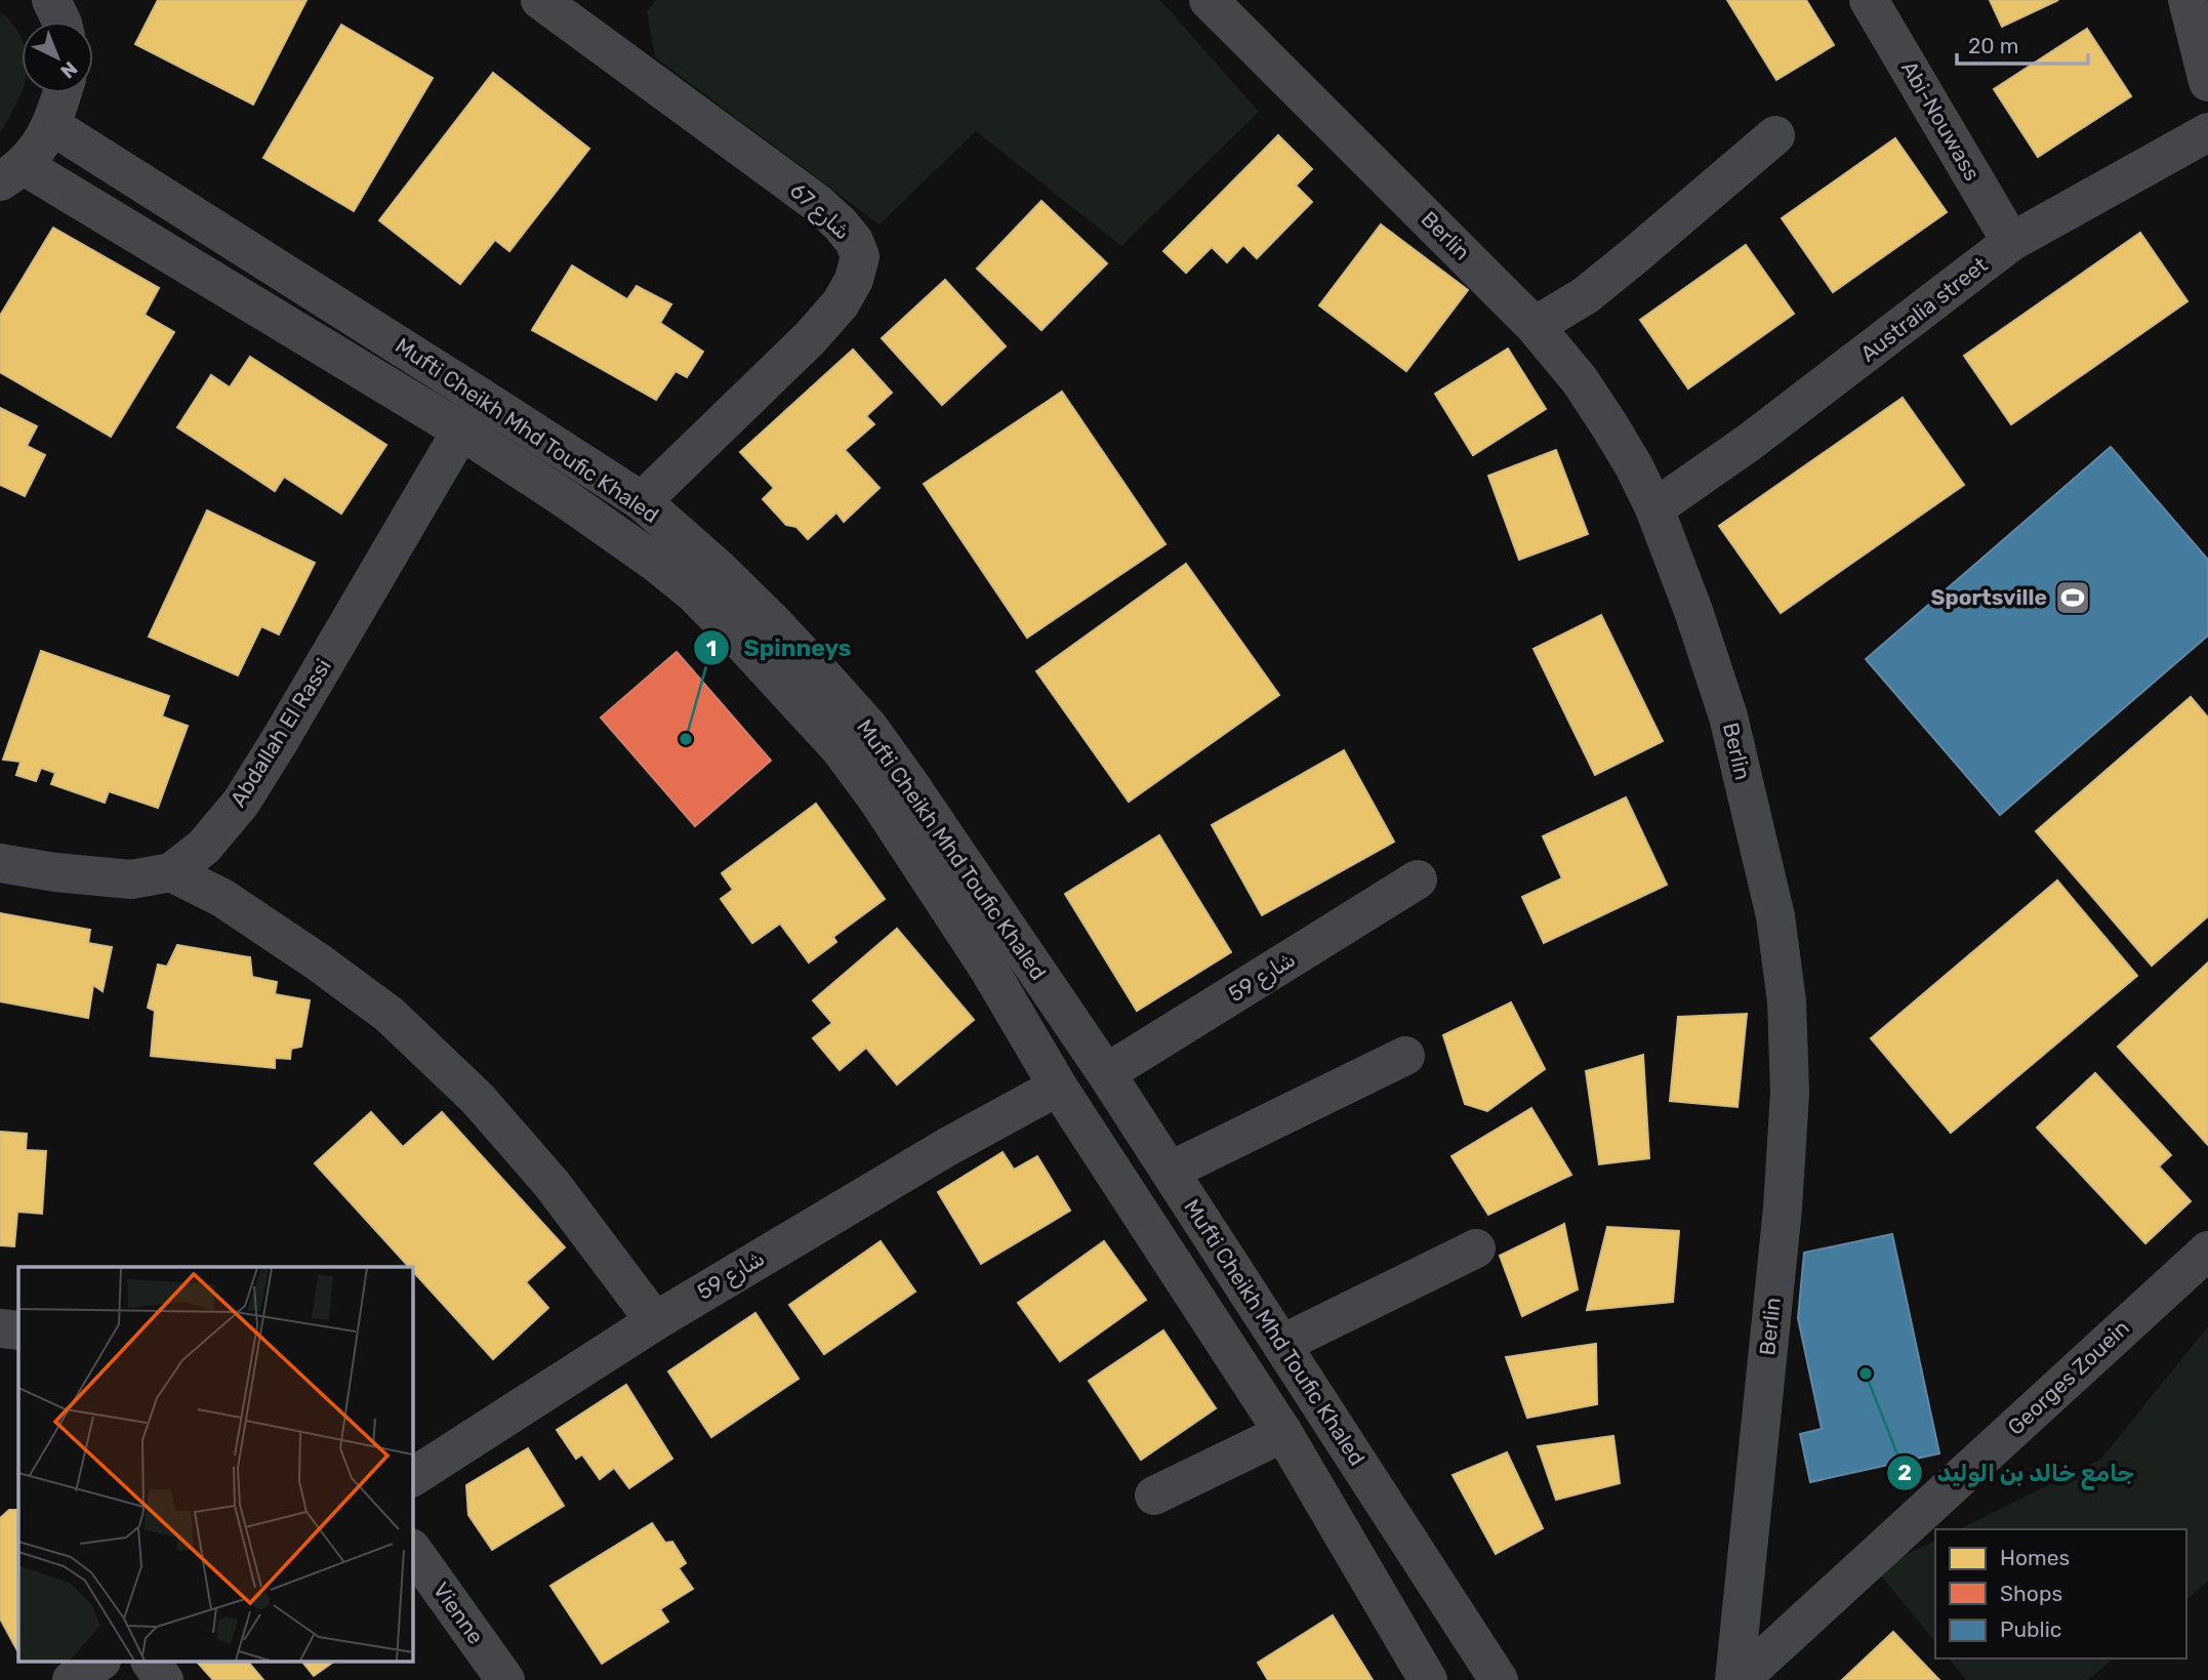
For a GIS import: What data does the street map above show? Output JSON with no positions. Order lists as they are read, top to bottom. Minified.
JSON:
{"streets":{"street":["Abi-Nouwass","شارع 67","Berlin","Australia street","Mufti Cheikh Mhd Toufic Khaled","Abdallah El Rassi","شارع 59","Georges Zouein","Vienne"]},"crossings":[["Abi-Nouwass","Australia street"],["شارع 67","Mufti Cheikh Mhd Toufic Khaled"],["Berlin","Australia street"],["Berlin","Georges Zouein"],["Mufti Cheikh Mhd Toufic Khaled","Abdallah El Rassi"],["Mufti Cheikh Mhd Toufic Khaled","شارع 59"]],"places":{"sports":["Sportsville"],"other":["Spinneys","جامع خالد بن الوليد"]},"legend":["Homes","Shops","Public"],"scale_bar":"20 m","north":"bottom right"}
